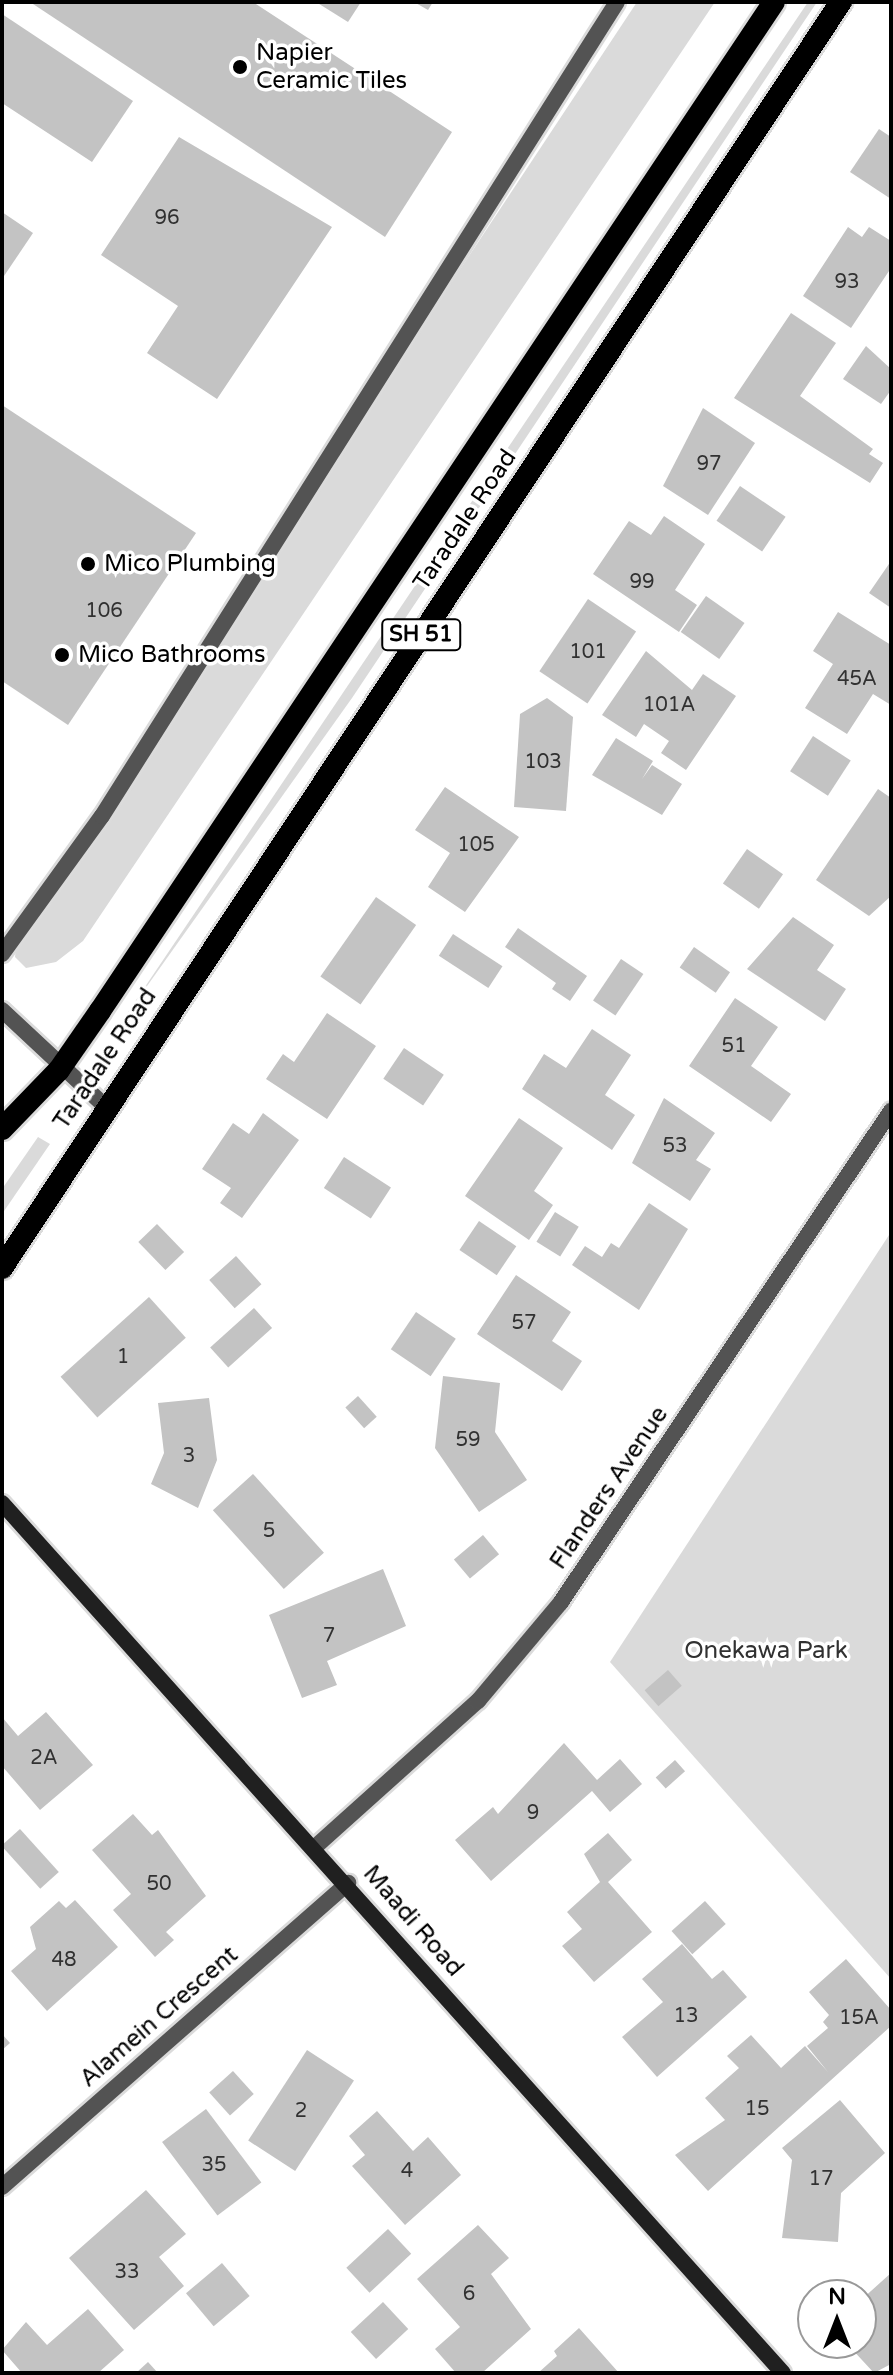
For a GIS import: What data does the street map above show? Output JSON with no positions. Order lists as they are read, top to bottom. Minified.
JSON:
{"streets":{"highway":["Taradale Road","SH 51"],"main road":["Maadi Road"],"street":["Flanders Avenue","Alamein Crescent"]},"crossings":[["Flanders Avenue","Maadi Road"],["Maadi Road","Alamein Crescent"]],"parks":["Onekawa Park"],"places":["Napier Ceramic Tiles","Mico Plumbing","Mico Bathrooms"],"house_numbers":["96","93","97","99","106","101","45A","101A","103","105","51","53","57","1","59","3","5","7","2A","9","50","48","13","15A","15","2","35","4","17","33","6"],"north":"top"}
